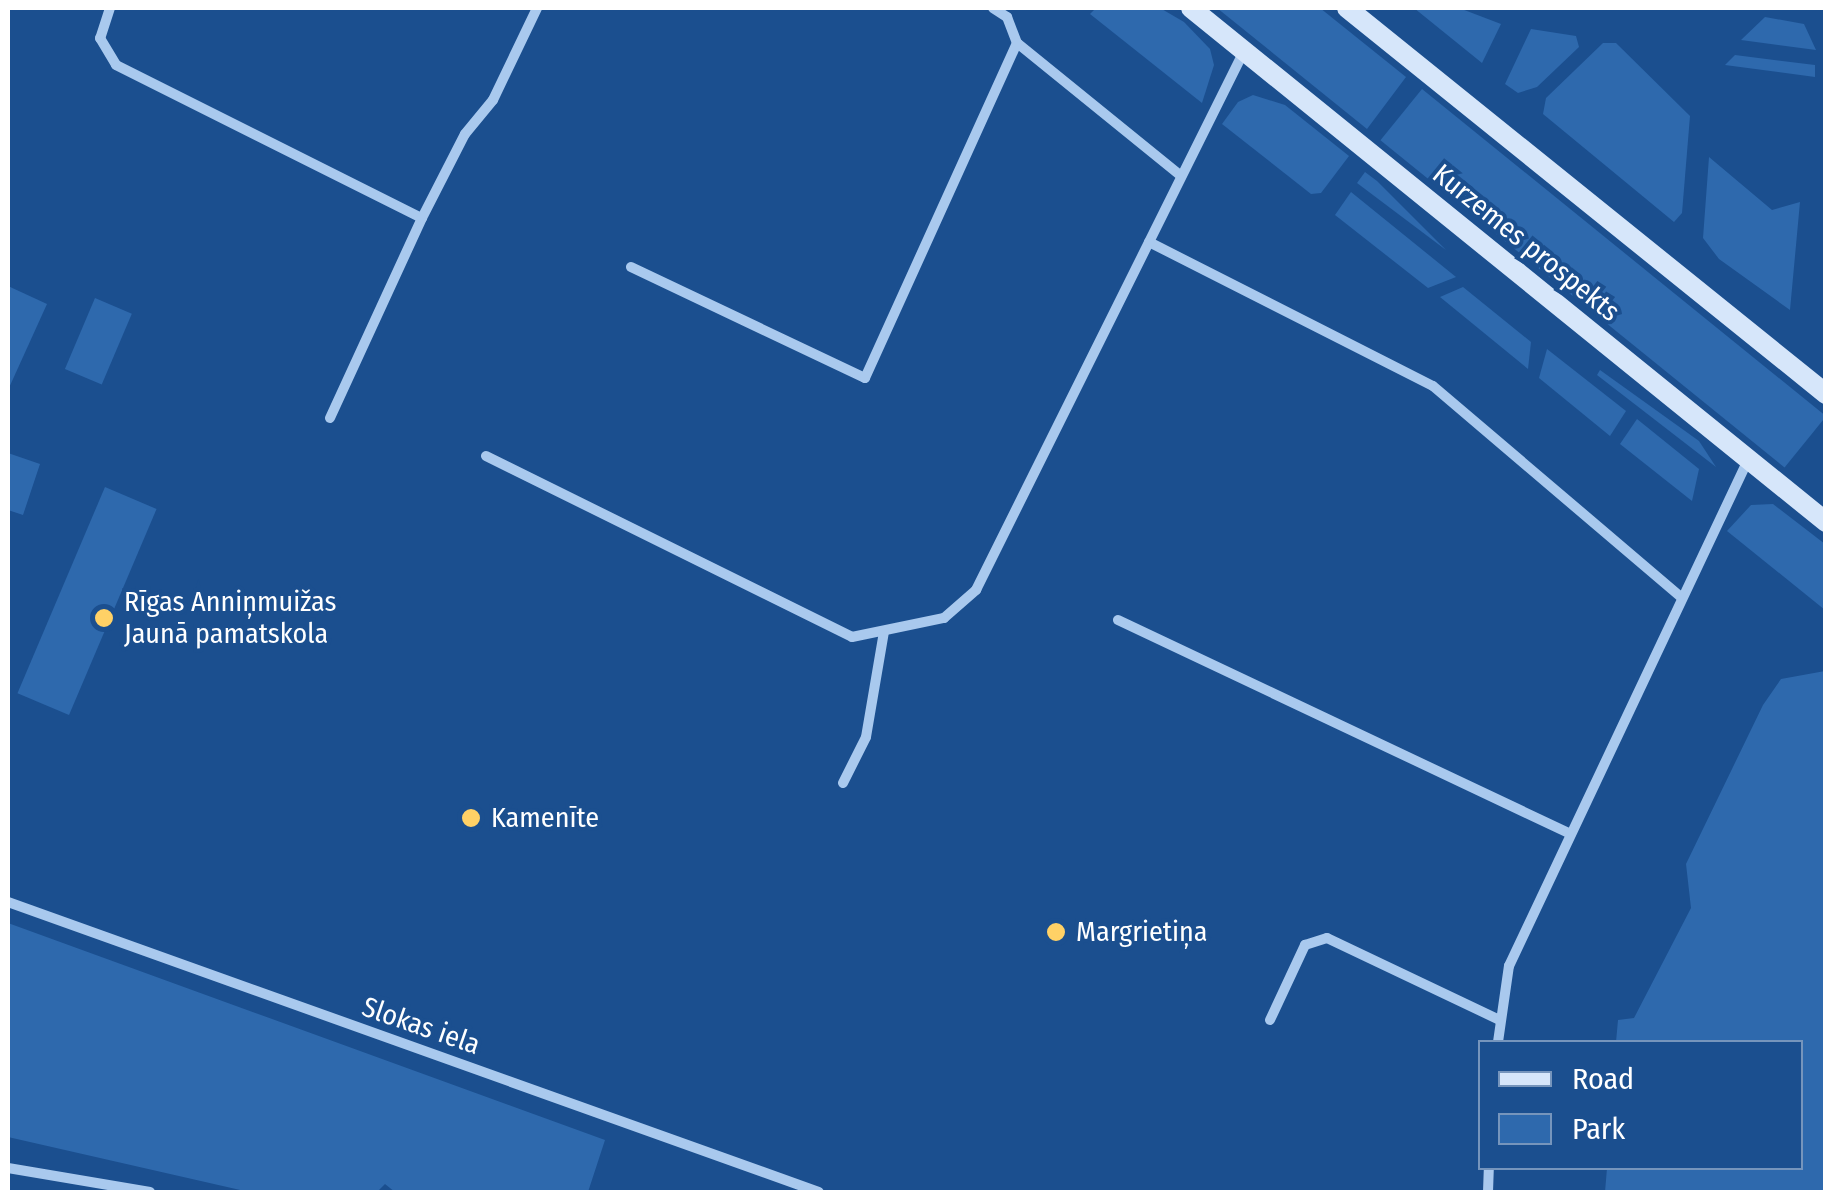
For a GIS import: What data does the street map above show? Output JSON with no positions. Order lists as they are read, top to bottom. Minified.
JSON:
{"streets":{"main road":["Kurzemes prospekts"],"street":["Slokas iela"]},"places":["Rīgas Anniņmuižas Jaunā pamatskola","Kamenīte","Margrietiņa"],"legend":["Road","Park"]}
